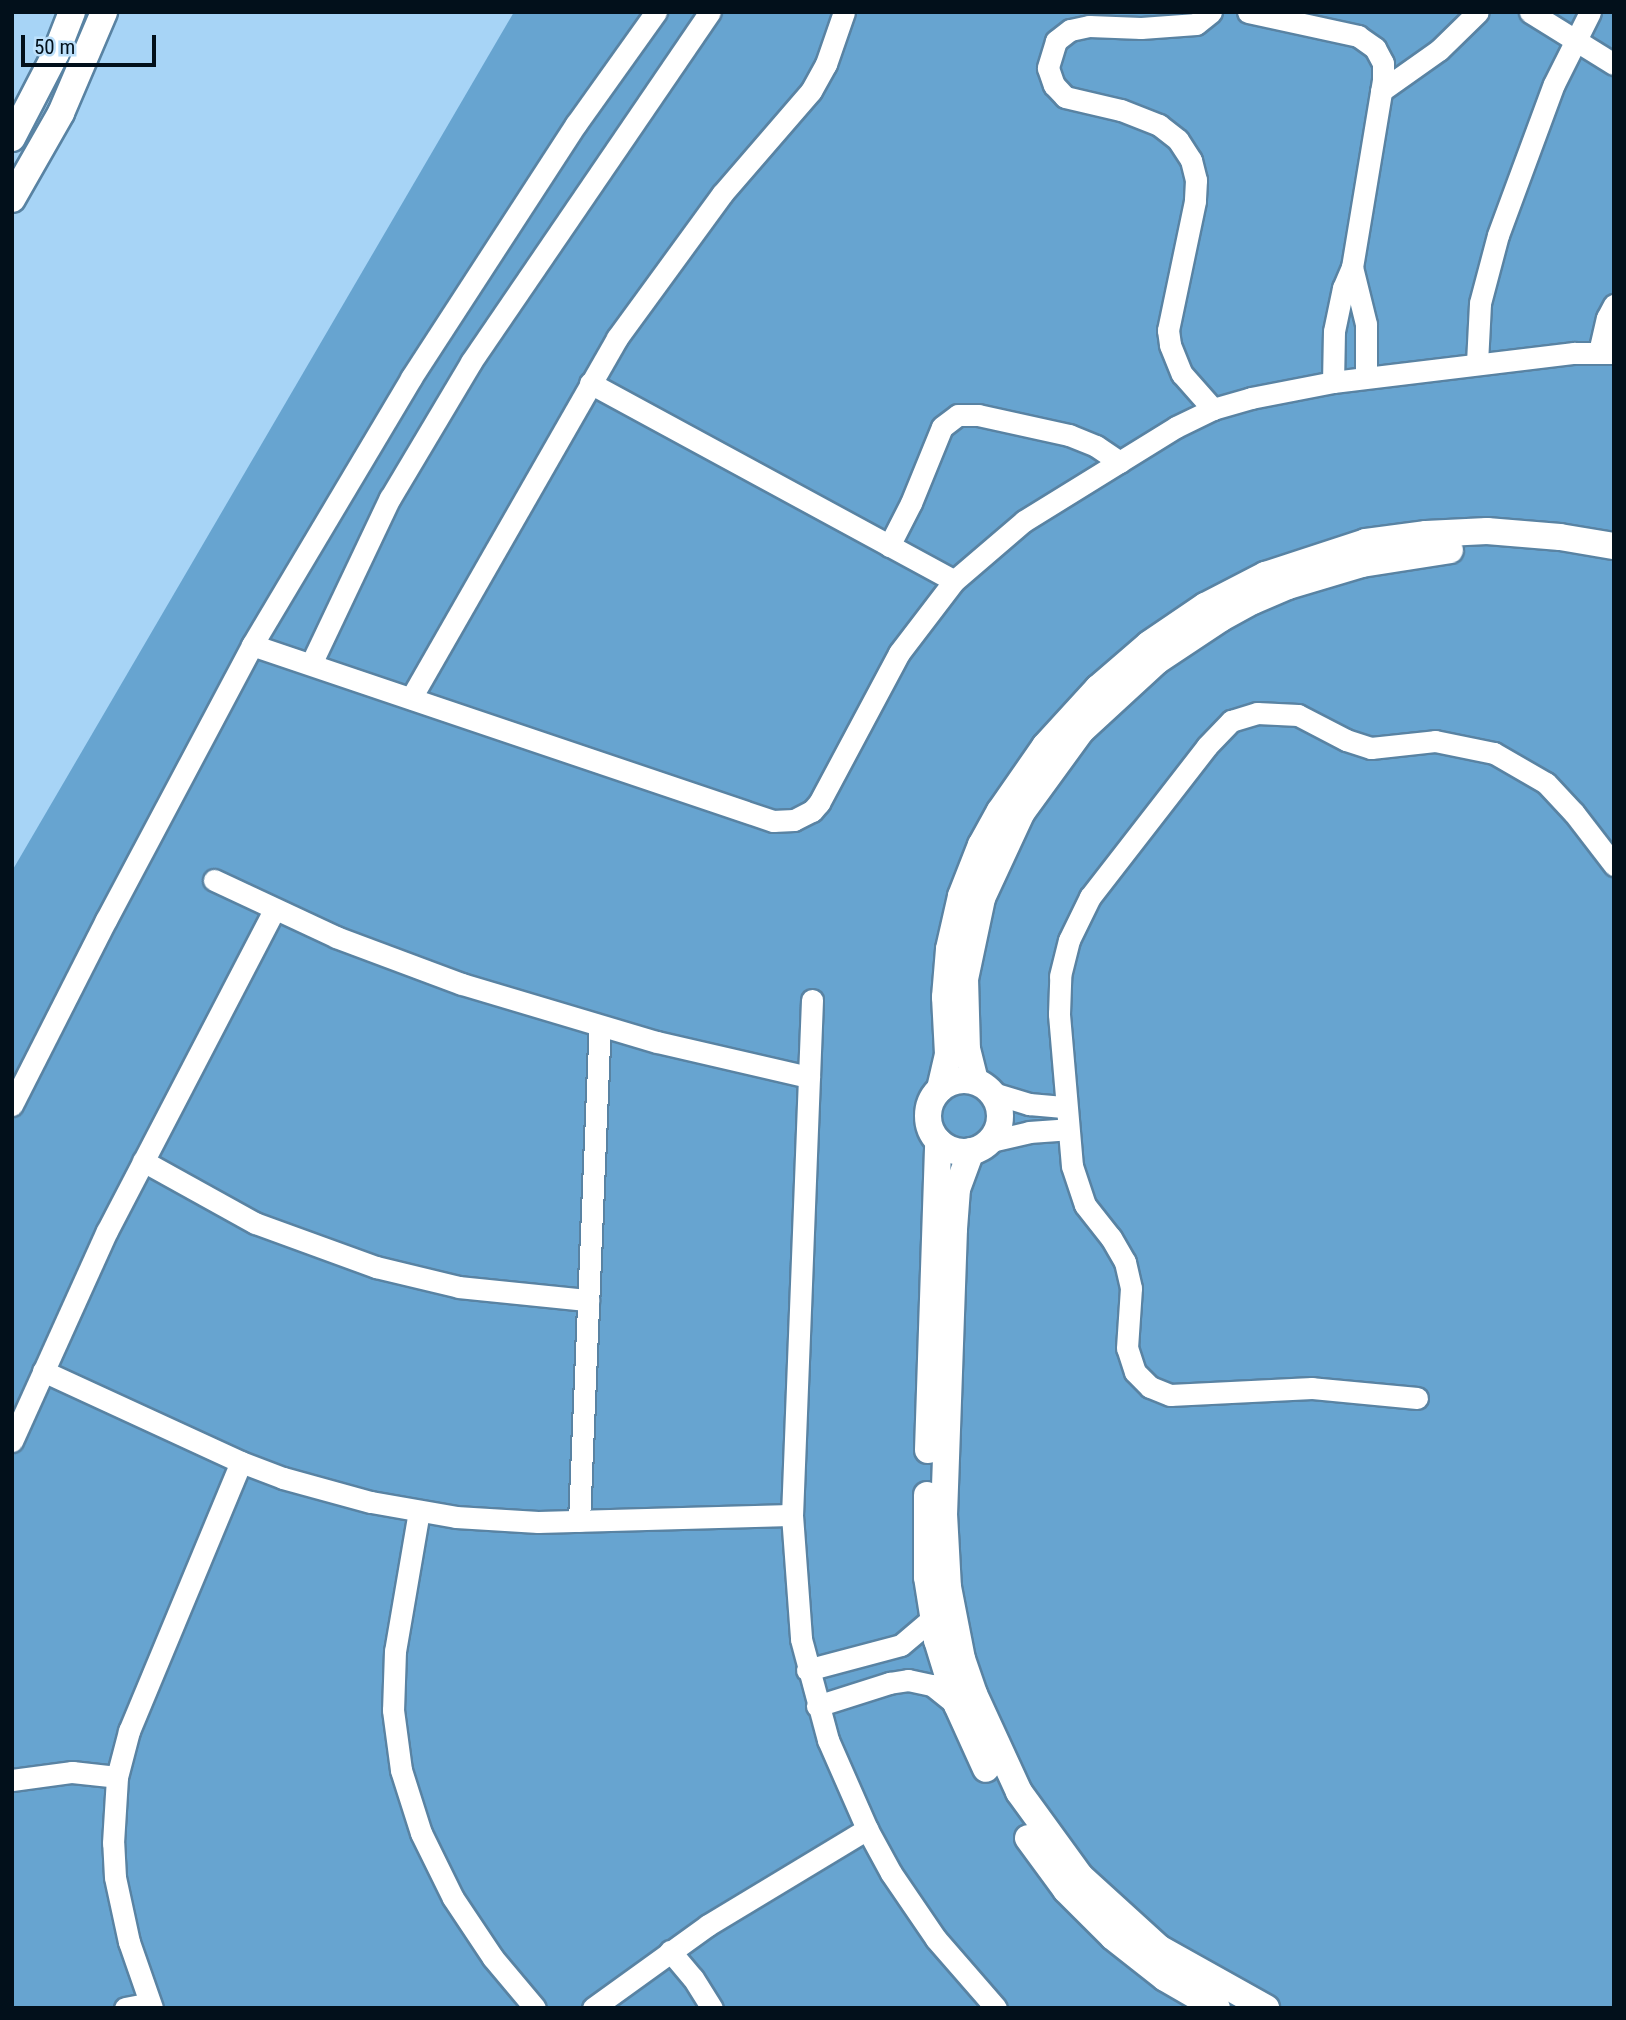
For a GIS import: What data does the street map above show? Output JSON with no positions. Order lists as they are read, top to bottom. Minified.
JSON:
{"scale_bar":"50 m"}
